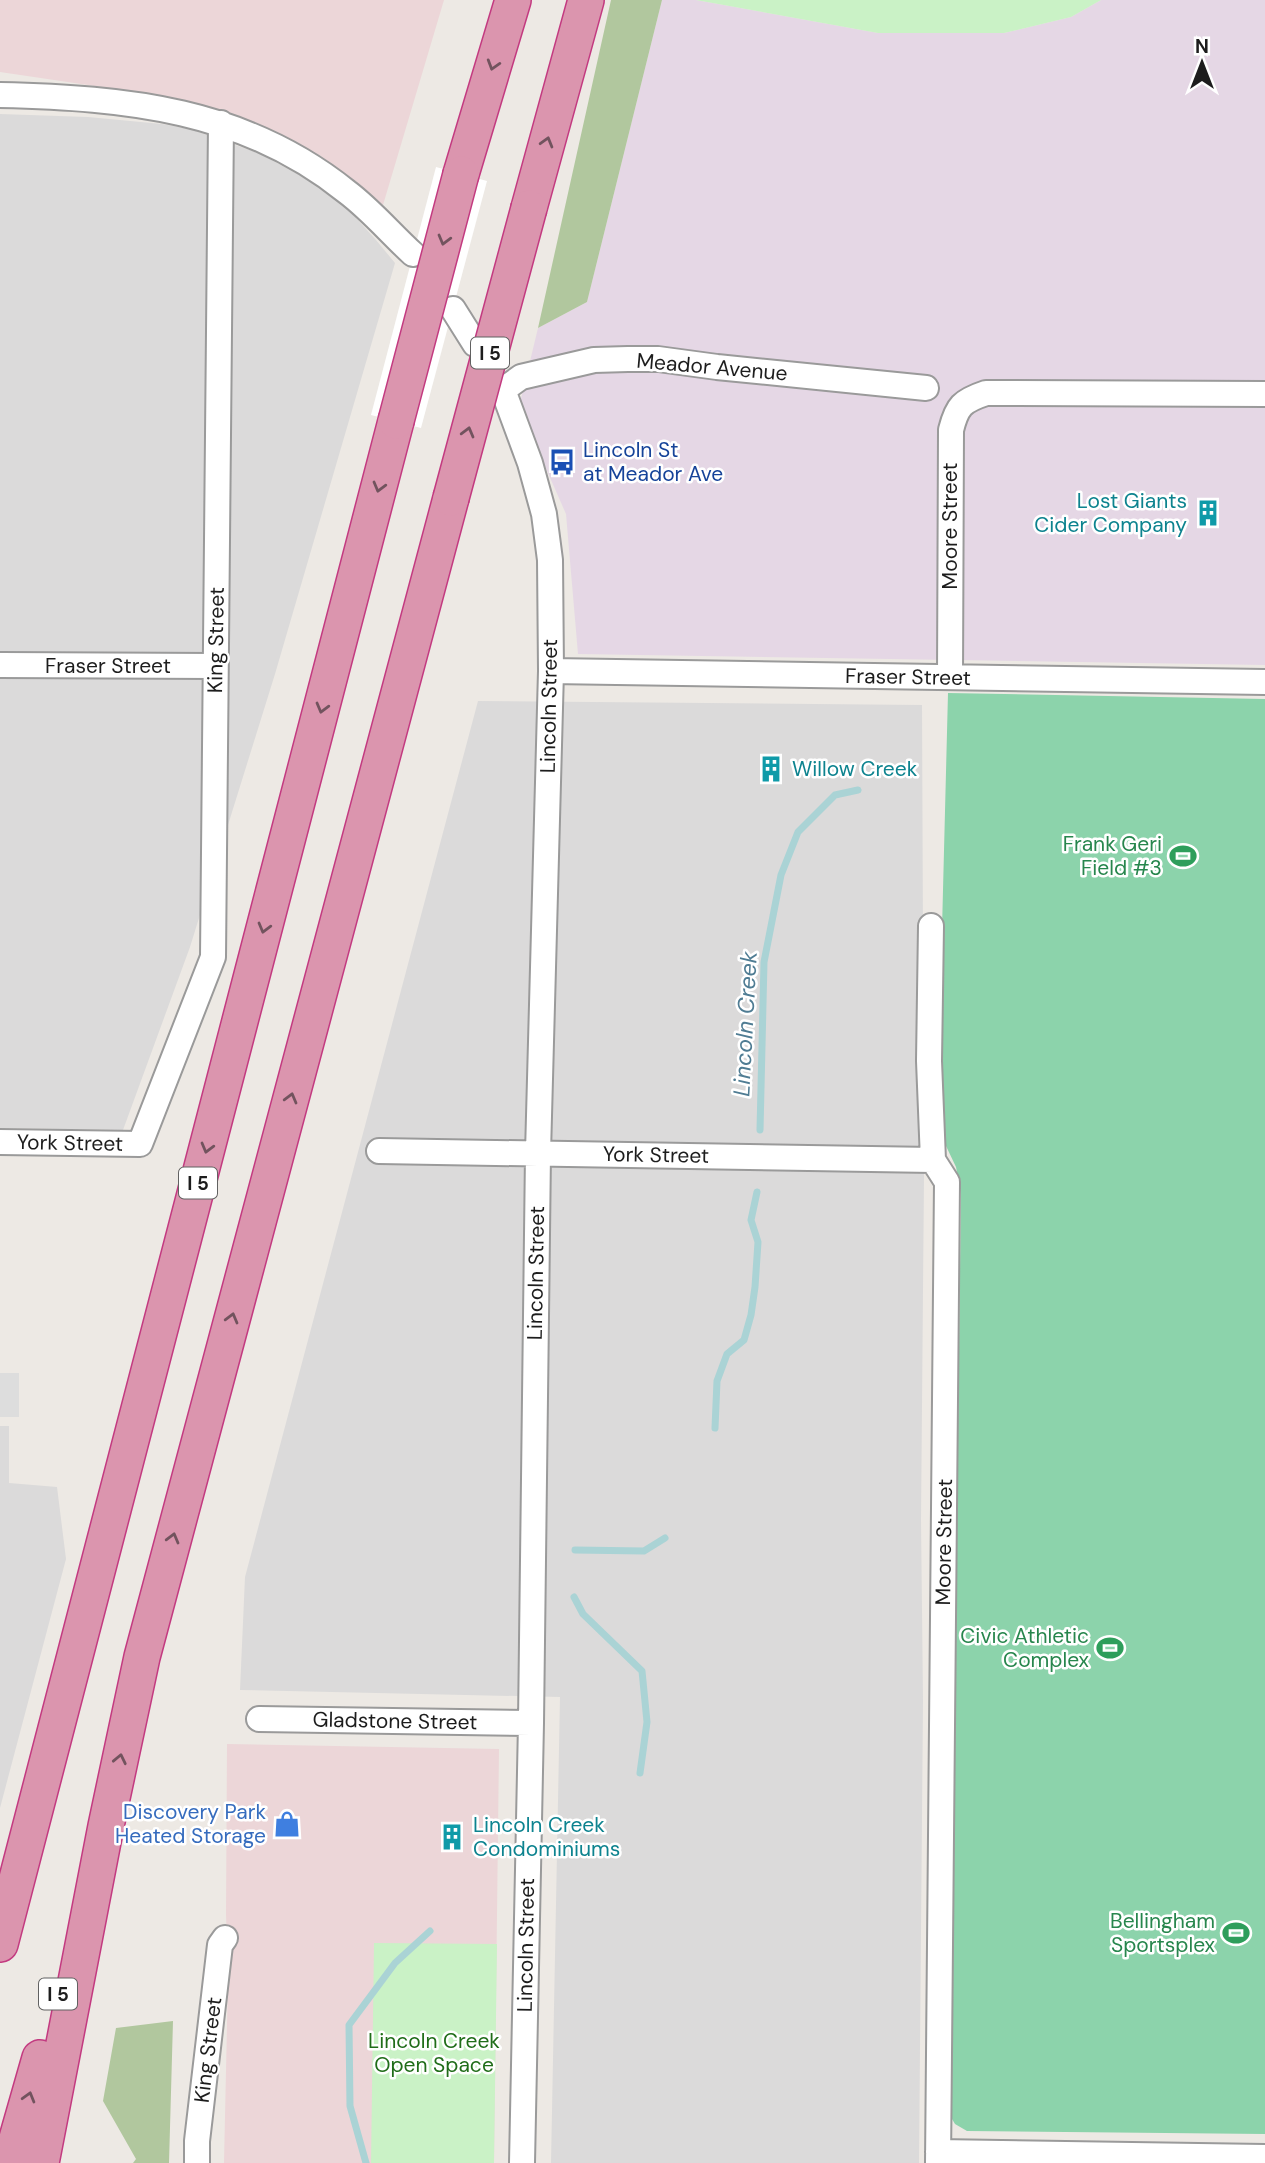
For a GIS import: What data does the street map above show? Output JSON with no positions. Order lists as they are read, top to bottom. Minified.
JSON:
{"streets":{"highway":["I 5"],"street":["Meador Avenue","Moore Street","King Street","Fraser Street","Lincoln Street","York Street","Gladstone Street"]},"crossings":[["Meador Avenue","Lincoln Street"],["Moore Street","Fraser Street"],["Moore Street","York Street"],["King Street","Fraser Street"],["King Street","York Street"],["Fraser Street","Lincoln Street"],["Lincoln Street","York Street"],["Lincoln Street","Gladstone Street"]],"water":["Lincoln Creek"],"parks":["Lincoln Creek Open Space"],"places":{"bus stop":["Lincoln St at Meador Ave"],"building":["Lost Giants Cider Company","Willow Creek","Lincoln Creek Condominiums"],"sports":["Frank Geri Field #3","Civic Athletic Complex","Bellingham Sportsplex"],"shop":["Discovery Park Heated Storage"]},"north":"top"}
